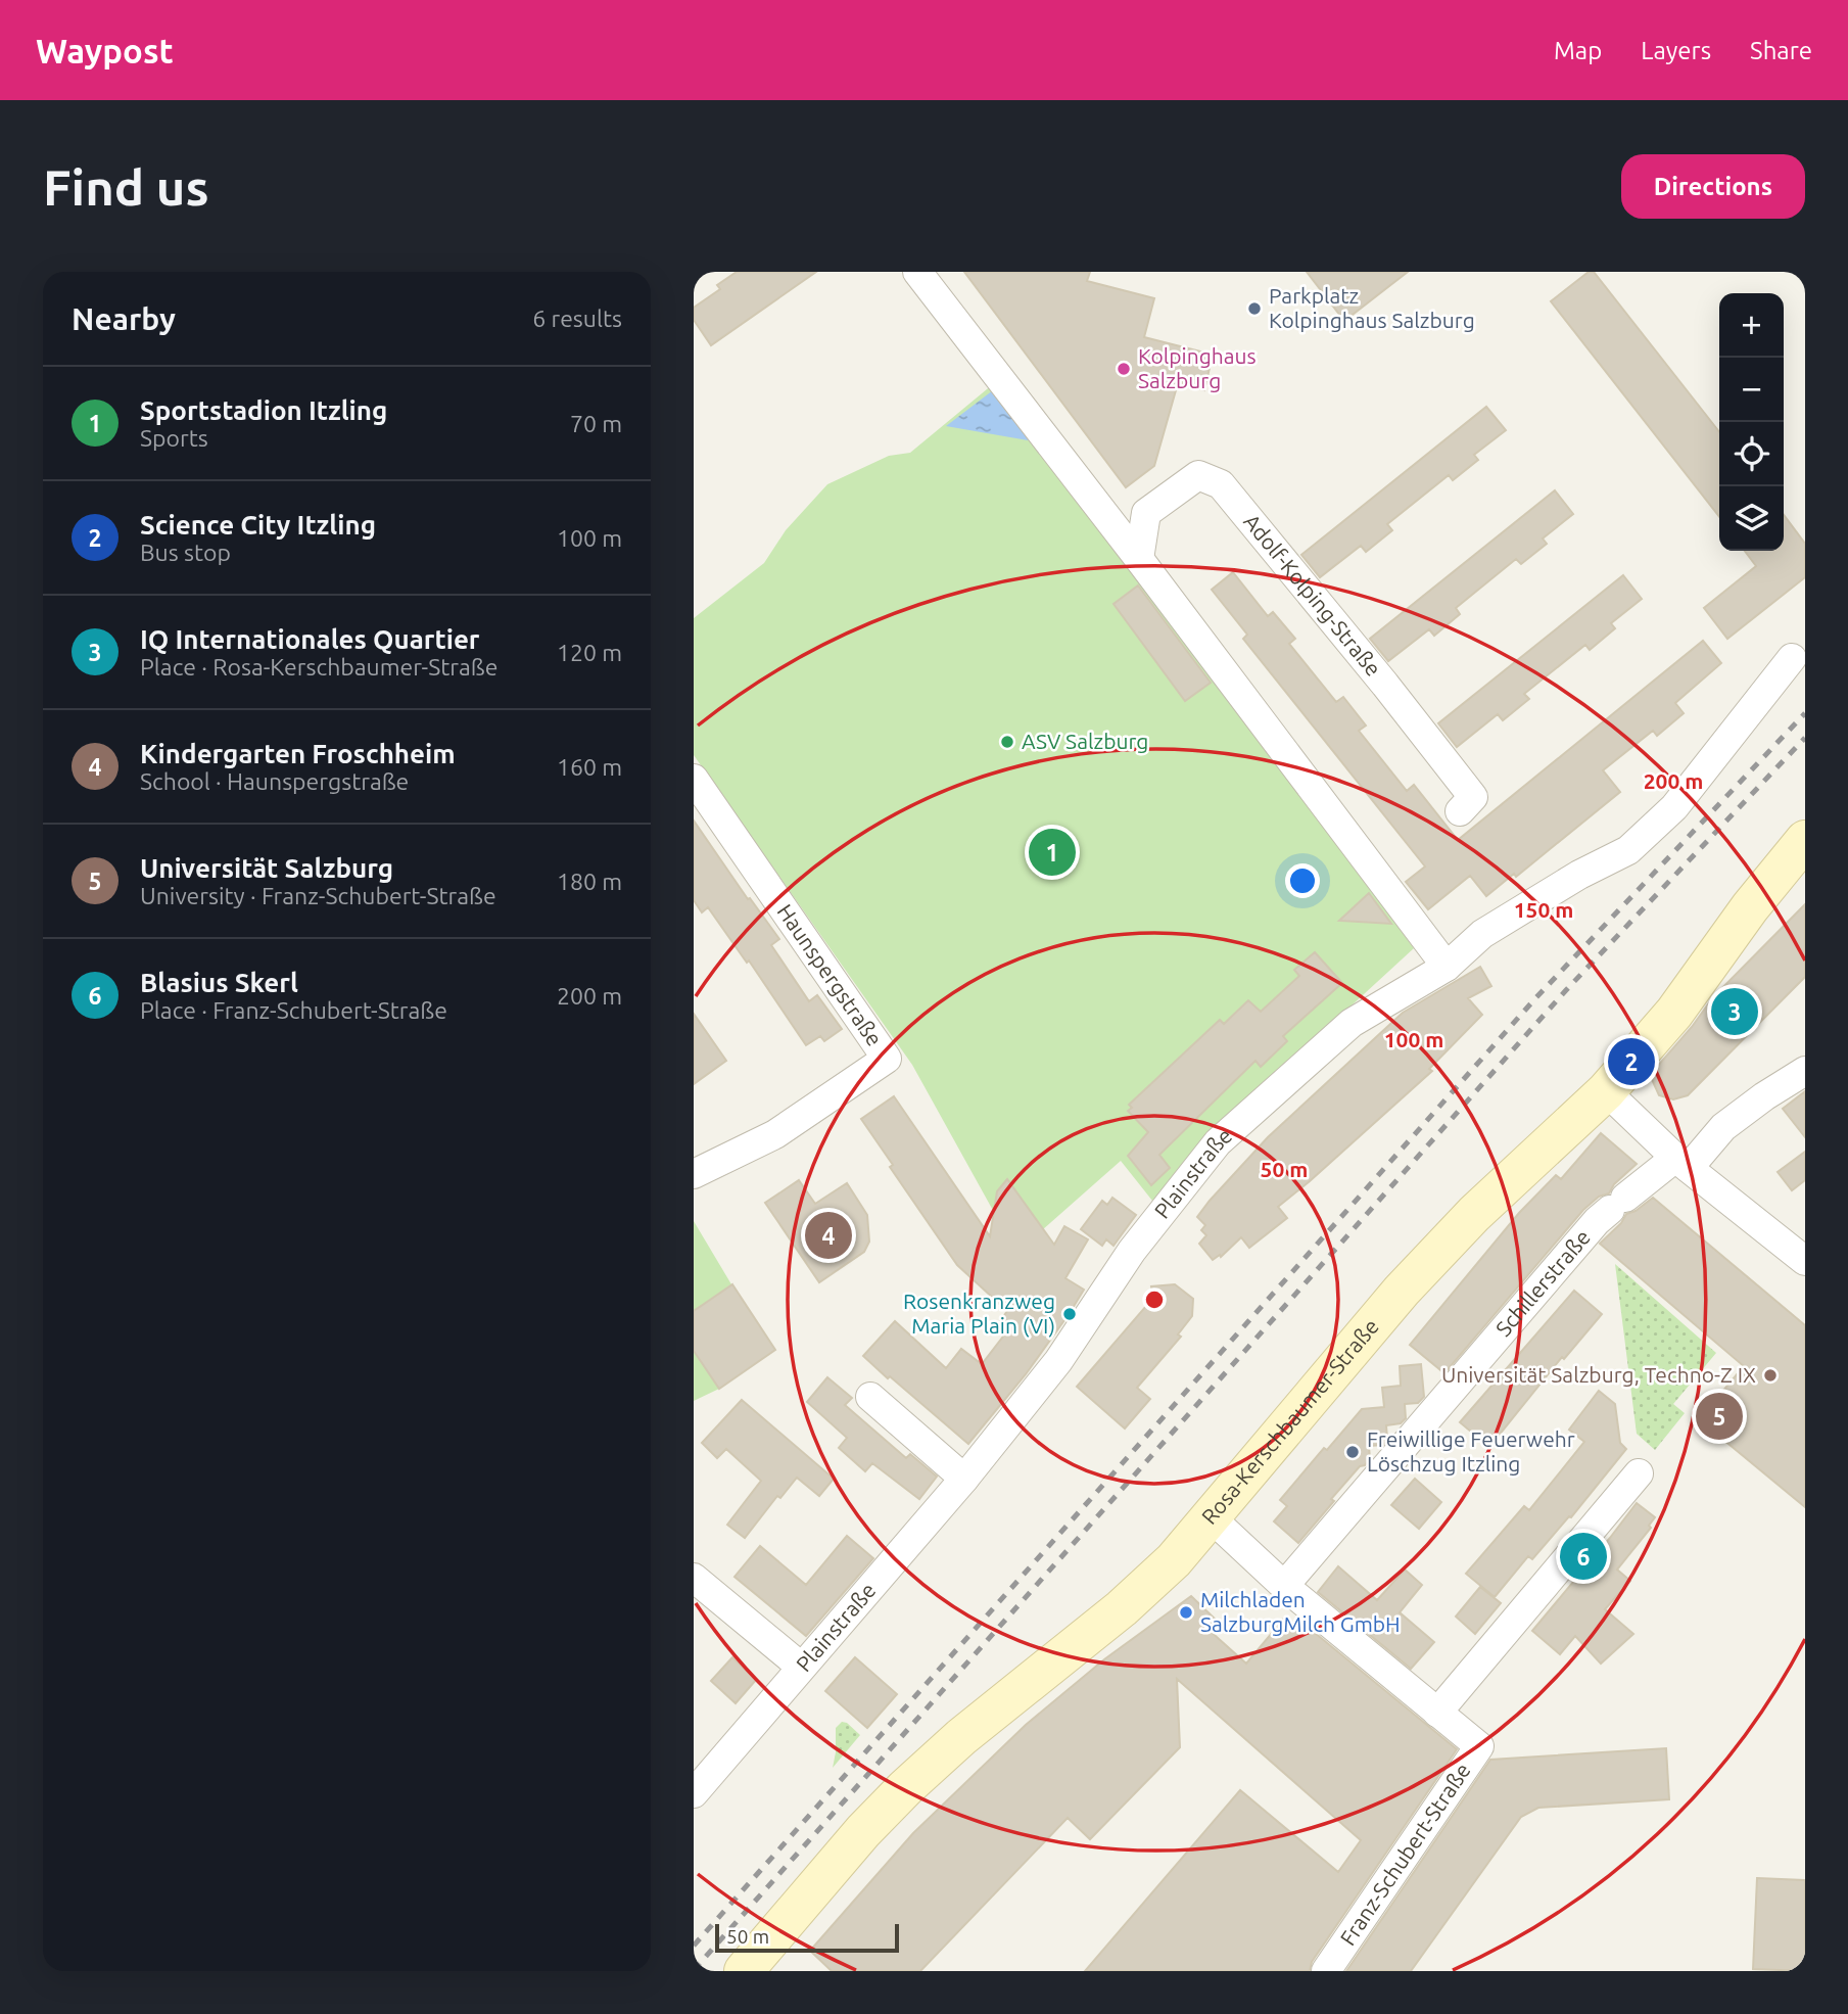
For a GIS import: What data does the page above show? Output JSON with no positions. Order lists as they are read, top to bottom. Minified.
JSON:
{"streets":{"main road":["Rosa-Kerschbaumer-Straße"],"street":["Adolf-Kolping-Straße","Haunspergstraße","Plainstraße","Schillerstraße","Franz-Schubert-Straße"]},"crossings":[["Schillerstraße","Franz-Schubert-Straße"],["Rosa-Kerschbaumer-Straße","Franz-Schubert-Straße"]],"places":["Parkplatz Kolpinghaus Salzburg","Kolpinghaus Salzburg","ASV Salzburg","Rosenkranzweg Maria Plain (VI)","Universität Salzburg, Techno-Z IX","Freiwillige Feuerwehr Löschzug Itzling","Milchladen SalzburgMilch GmbH"],"scale_bar":"50 m","page":{"header":"Waypost","nav":["Map","Layers","Share"],"buttons":"Directions","title":"Find us","heading":["Nearby","6 results"],"map_buttons":["+","−"],"list":[{"mark":"1","name":"Sportstadion Itzling","note":"Sports","value":"70 m"},{"mark":"2","name":"Science City Itzling","note":"Bus stop","value":"100 m"},{"mark":"3","name":"IQ Internationales Quartier","note":"Place · Rosa-Kerschbaumer-Straße","value":"120 m"},{"mark":"4","name":"Kindergarten Froschheim","note":"School · Haunspergstraße","value":"160 m"},{"mark":"5","name":"Universität Salzburg","note":"University · Franz-Schubert-Straße","value":"180 m"},{"mark":"6","name":"Blasius Skerl","note":"Place · Franz-Schubert-Straße","value":"200 m"}],"pins":["1","3","2","4","5","6"],"scale":"50 m"},"rings":["200 m","150 m","100 m","50 m"]}
